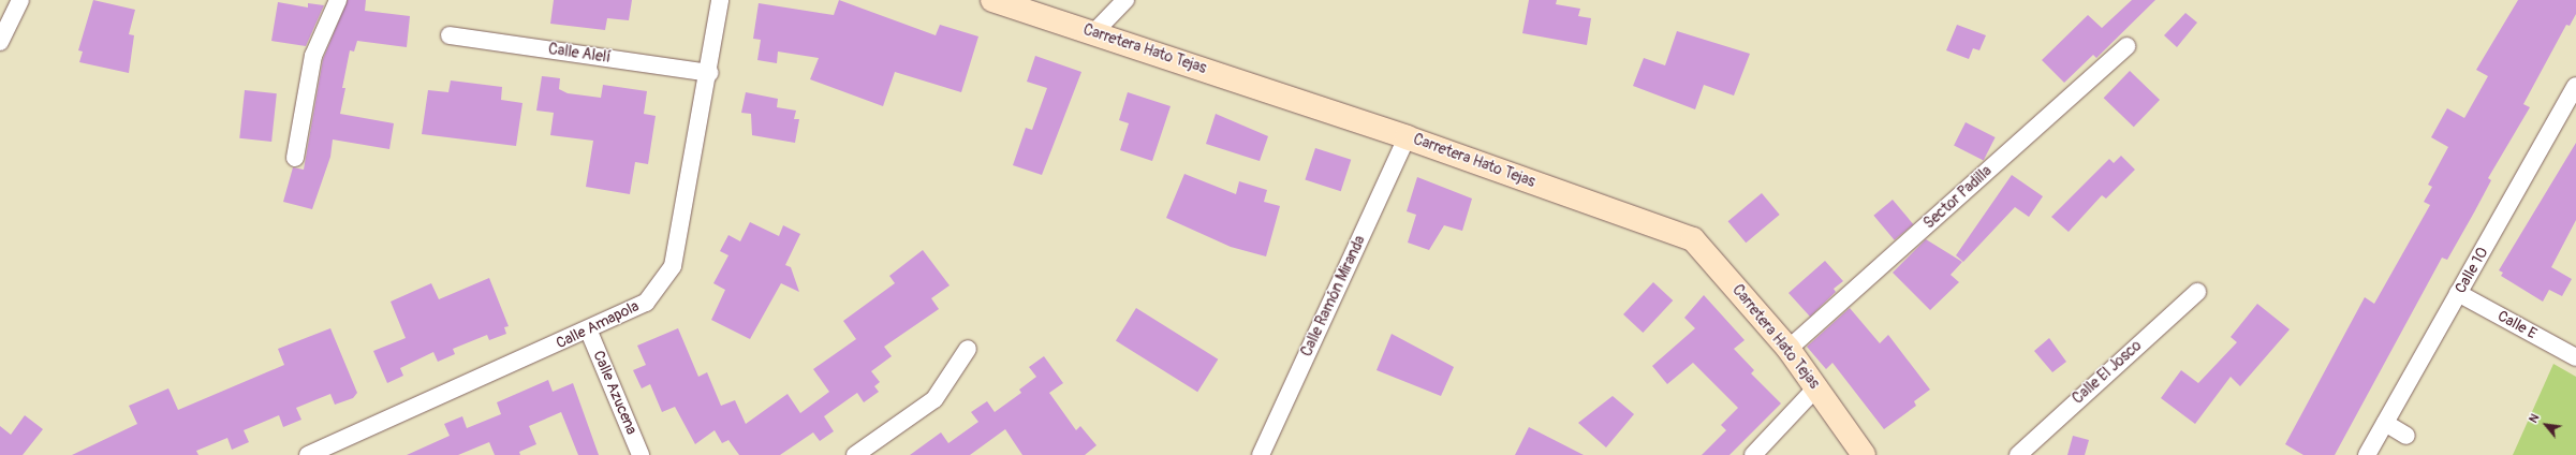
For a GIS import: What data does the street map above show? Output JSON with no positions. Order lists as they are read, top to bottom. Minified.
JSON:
{"streets":{"street":["Carretera Hato Tejas","Calle Alelí","Sector Padilla","Calle 10","Calle Ramón Miranda","Calle Amapola","Calle E","Calle El Josco","Calle Azucena"]},"crossings":[["Carretera Hato Tejas","Sector Padilla"],["Carretera Hato Tejas","Calle Ramón Miranda"],["Calle Alelí","Calle Amapola"],["Calle 10","Calle E"],["Calle Amapola","Calle Azucena"]],"north":"top left"}
